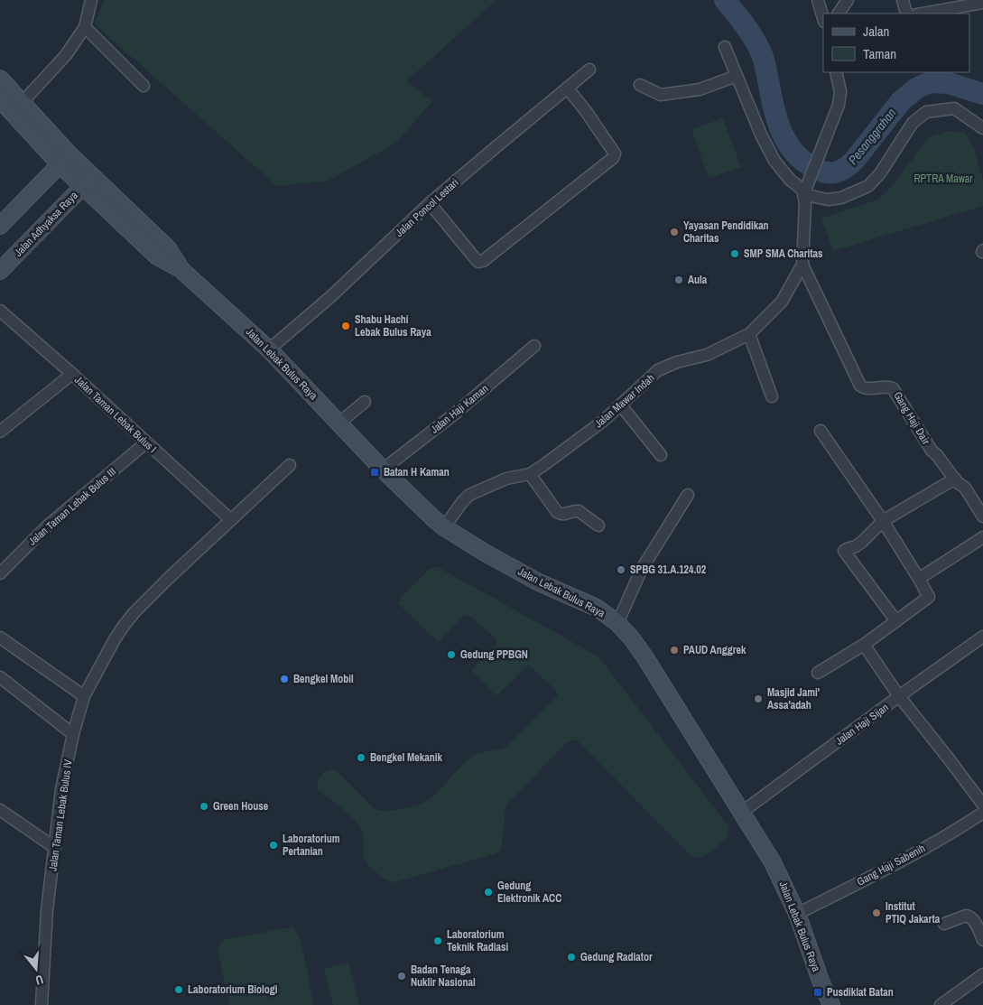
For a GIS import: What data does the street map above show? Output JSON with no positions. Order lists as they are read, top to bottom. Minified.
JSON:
{"streets":{"main road":["Jalan Adhyaksa Raya","Jalan Lebak Bulus Raya"],"street":["Jalan Poncol Lestari","Jalan Mawar Indah","Jalan Haji Kaman","Jalan Taman Lebak Bulus I","Gang Haji Dair","Jalan Taman Lebak Bulus III","Jalan Haji Sijan","Jalan Taman Lebak Bulus IV","Gang Haji Sabenih"]},"crossings":[["Jalan Poncol Lestari","Jalan Lebak Bulus Raya"],["Jalan Adhyaksa Raya","Jalan Lebak Bulus Raya"],["Jalan Lebak Bulus Raya","Jalan Mawar Indah"],["Jalan Lebak Bulus Raya","Jalan Haji Kaman"],["Jalan Lebak Bulus Raya","Jalan Haji Sijan"],["Jalan Lebak Bulus Raya","Gang Haji Sabenih"],["Jalan Mawar Indah","Gang Haji Dair"],["Jalan Taman Lebak Bulus I","Jalan Taman Lebak Bulus III"],["Jalan Taman Lebak Bulus I","Jalan Taman Lebak Bulus IV"]],"water":["Pesanggrahan"],"parks":["RPTRA Mawar"],"places":{"other":["Yayasan Pendidikan Charitas","SMP SMA Charitas","Aula","Shabu Hachi Lebak Bulus Raya","SPBG 31.A.124.02","PAUD Anggrek","Gedung PPBGN","Bengkel Mobil","Masjid Jami' Assa'adah","Bengkel Mekanik","Green House","Laboratorium Pertanian","Gedung Elektronik ACC","Institut PTIQ Jakarta","Laboratorium Teknik Radiasi","Gedung Radiator","Badan Tenaga Nuklir Nasional","Laboratorium Biologi"],"transit":["Batan H Kaman","Pusdiklat Batan"]},"legend":["Jalan","Taman"],"north":"bottom"}
